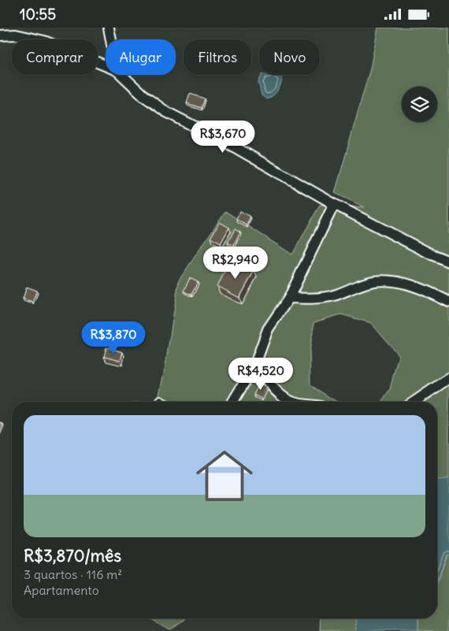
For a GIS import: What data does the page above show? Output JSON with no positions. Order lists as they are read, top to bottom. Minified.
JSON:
{"page":{"status":"10:55","chip":["Comprar","Alugar","Filtros","Novo"],"price":["R$3,670","R$2,940","R$3,870","R$4,520"],"list":[{"name":"R$3,870/mês","note":"3 quartos · 116 m² · Apartamento"}]}}
